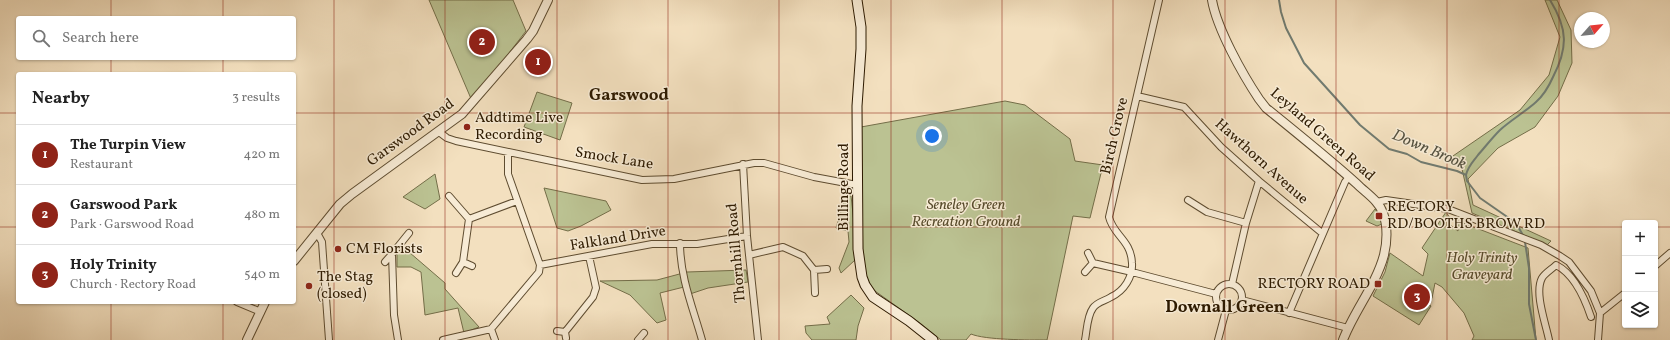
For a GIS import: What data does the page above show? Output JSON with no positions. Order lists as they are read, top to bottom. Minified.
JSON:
{"streets":{"main road":["Billinge Road"],"street":["Garswood Road","Leyland Green Road","Birch Grove","Smock Lane","Hawthorn Avenue","Falkland Drive","Thornhill Road"]},"crossings":[["Garswood Road","Smock Lane"],["Birch Grove","Hawthorn Avenue"],["Smock Lane","Billinge Road"],["Smock Lane","Thornhill Road"],["Falkland Drive","Thornhill Road"]],"districts":["Garswood","Downall Green"],"water":["Down Brook"],"parks":["Seneley Green Recreation Ground","Holy Trinity Graveyard"],"places":{"other":["Addtime Live Recording","CM Florists","The Stag (closed)"],"transit":["RECTORY RD/BOOTHS BROW RD","RECTORY ROAD"]},"north":"top right","page":{"search":"Search here","pins":["2","1","3"],"heading":["Nearby","3 results"],"list":[{"mark":"1","name":"The Turpin View","note":"Restaurant","value":"420 m"},{"mark":"2","name":"Garswood Park","note":"Park · Garswood Road","value":"480 m"},{"mark":"3","name":"Holy Trinity","note":"Church · Rectory Road","value":"540 m"}],"map_buttons":["+","−"]}}
